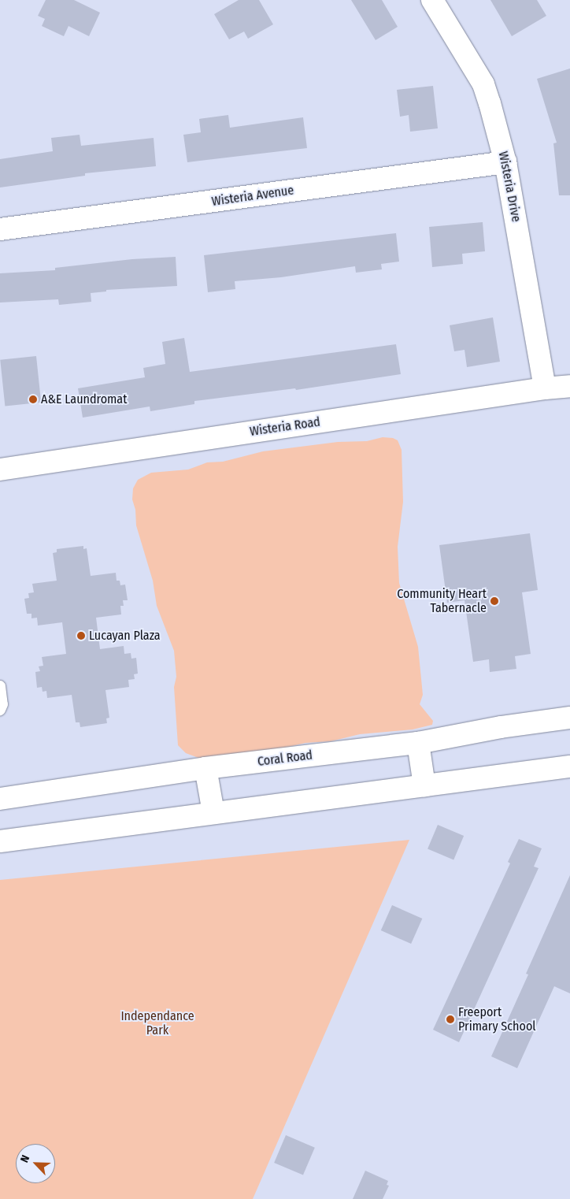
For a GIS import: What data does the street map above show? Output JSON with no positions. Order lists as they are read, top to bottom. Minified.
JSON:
{"streets":{"street":["Wisteria Drive","Wisteria Avenue","Wisteria Road","Coral Road"]},"crossings":[["Wisteria Drive","Wisteria Avenue"],["Wisteria Drive","Wisteria Road"]],"parks":["Independance Park"],"places":["A&E Laundromat","Community Heart Tabernacle","Lucayan Plaza","Freeport Primary School"],"north":"top left"}
